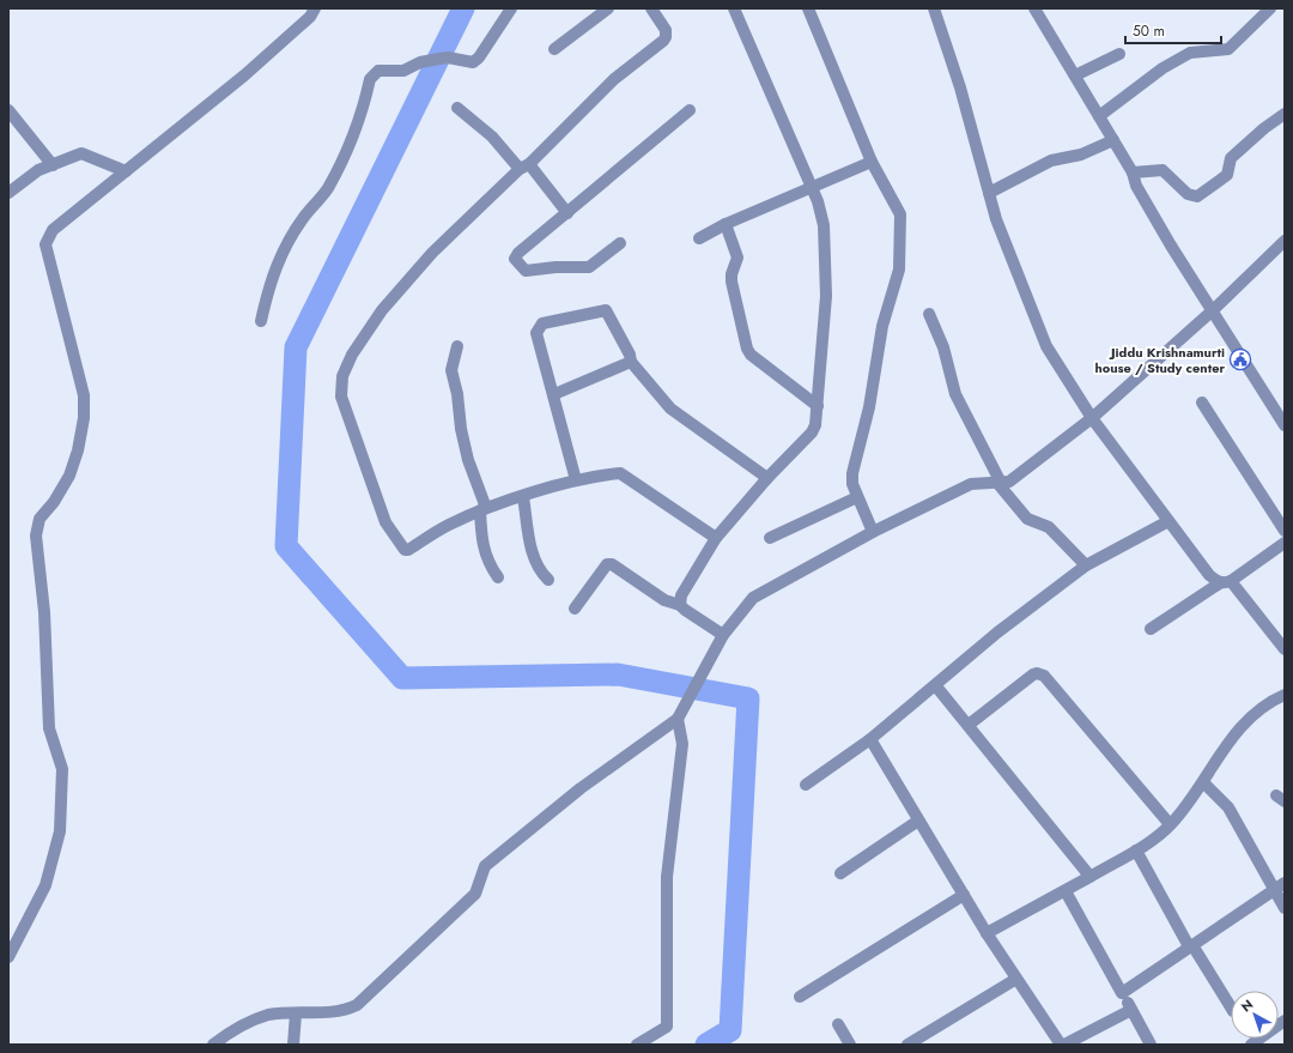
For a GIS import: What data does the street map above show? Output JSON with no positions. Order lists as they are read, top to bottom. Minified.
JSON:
{"places":{"public building":["Jiddu Krishnamurti house / Study center"]},"scale_bar":"50 m","north":"top left"}
